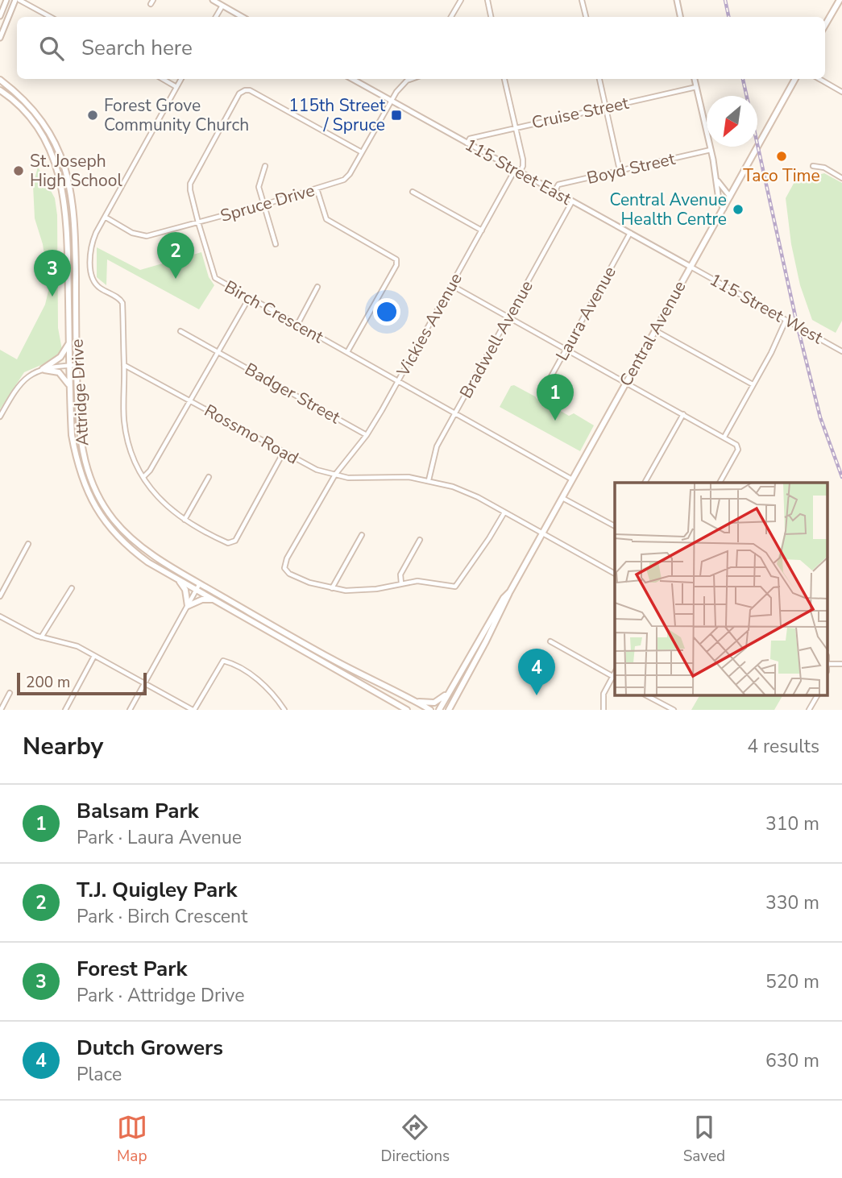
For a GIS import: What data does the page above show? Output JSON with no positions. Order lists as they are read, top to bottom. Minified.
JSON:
{"streets":{"main road":["Central Avenue","Attridge Drive"],"street":["Cruise Street","Boyd Street","115 Street East","Spruce Drive","115 Street West","Birch Crescent","Laura Avenue","Vickies Avenue","Bradwell Avenue","Badger Street","Rossmo Road"]},"crossings":[["Cruise Street","115 Street East"],["Boyd Street","115 Street East"],["115 Street East","Spruce Drive"],["115 Street East","115 Street West"],["115 Street East","Laura Avenue"],["115 Street East","Vickies Avenue"],["115 Street East","Central Avenue"],["115 Street East","Bradwell Avenue"],["Spruce Drive","Birch Crescent"],["115 Street West","Central Avenue"],["Birch Crescent","Vickies Avenue"],["Birch Crescent","Central Avenue"],["Birch Crescent","Bradwell Avenue"],["Vickies Avenue","Badger Street"],["Vickies Avenue","Rossmo Road"],["Central Avenue","Rossmo Road"],["Bradwell Avenue","Rossmo Road"]],"places":{"other":["Forest Grove Community Church","Taco Time","St. Joseph High School","Central Avenue Health Centre"],"transit":["115th Street / Spruce"]},"scale_bar":"200 m","north":"bottom left","page":{"search":"Search here","pins":["2","3","1","4"],"scale":"200 m","heading":["Nearby","4 results"],"list":[{"mark":"1","name":"Balsam Park","note":"Park · Laura Avenue","value":"310 m"},{"mark":"2","name":"T.J. Quigley Park","note":"Park · Birch Crescent","value":"330 m"},{"mark":"3","name":"Forest Park","note":"Park · Attridge Drive","value":"520 m"},{"mark":"4","name":"Dutch Growers","note":"Place","value":"630 m"}],"nav":["Map","Directions","Saved"]}}
